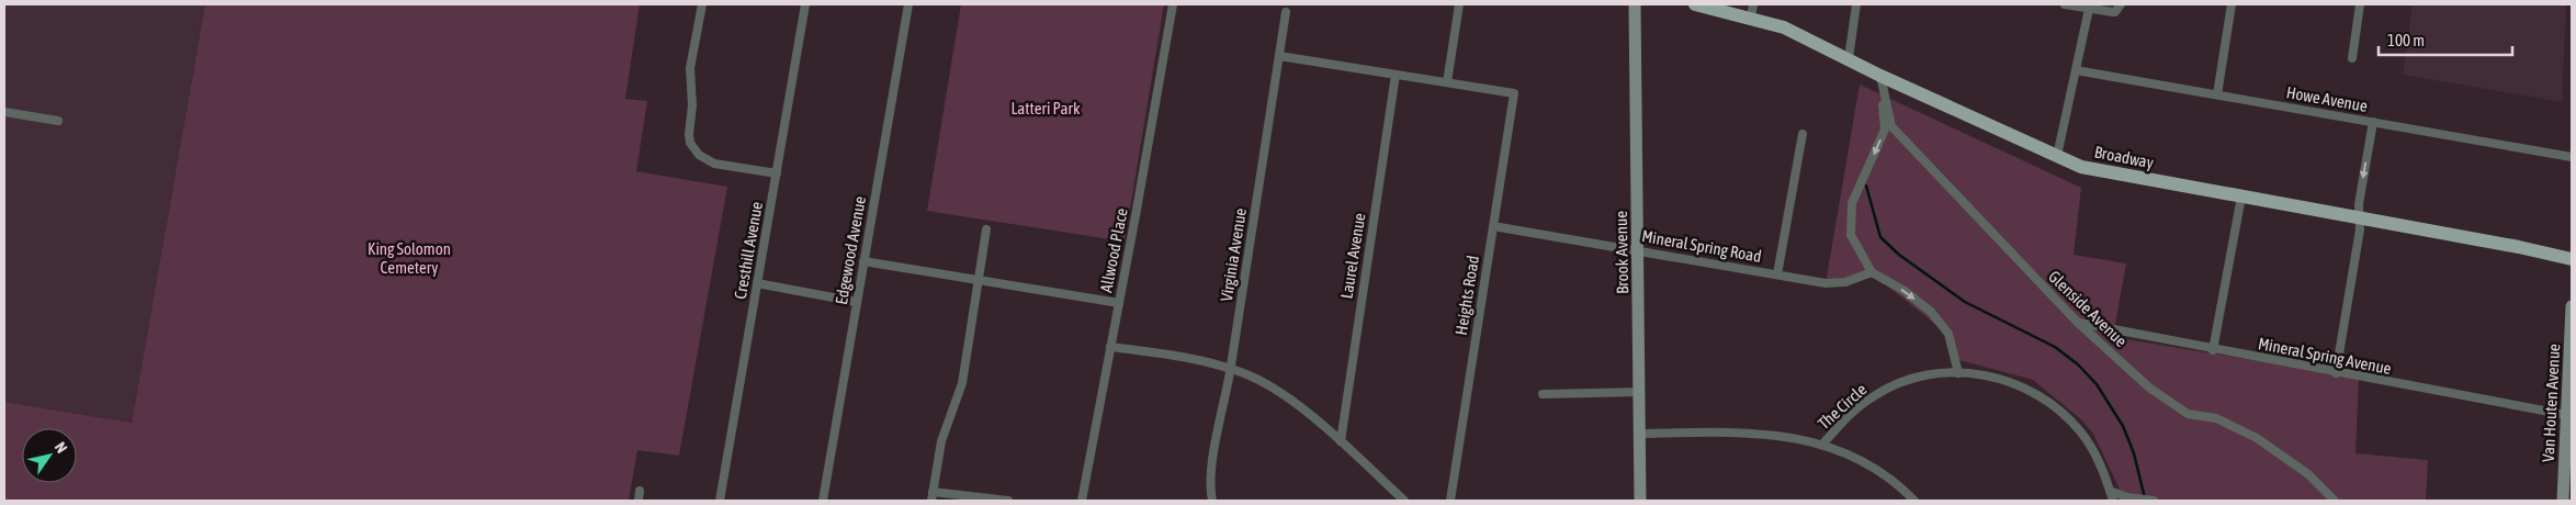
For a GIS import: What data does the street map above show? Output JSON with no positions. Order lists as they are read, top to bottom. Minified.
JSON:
{"streets":{"main road":["Broadway","Brook Avenue","Van Houten Avenue"],"street":["Howe Avenue","Mineral Spring Road","Cresthill Avenue","Edgewood Avenue","Allwood Place","Virginia Avenue","Laurel Avenue","Heights Road","Glenside Avenue","Mineral Spring Avenue","The Circle"]},"crossings":[["Broadway","Glenside Avenue"],["Mineral Spring Road","Brook Avenue"],["Mineral Spring Road","Heights Road"],["Glenside Avenue","Mineral Spring Avenue"],["Mineral Spring Avenue","Van Houten Avenue"]],"parks":["Latteri Park","King Solomon Cemetery"],"scale_bar":"100 m","north":"top right"}
